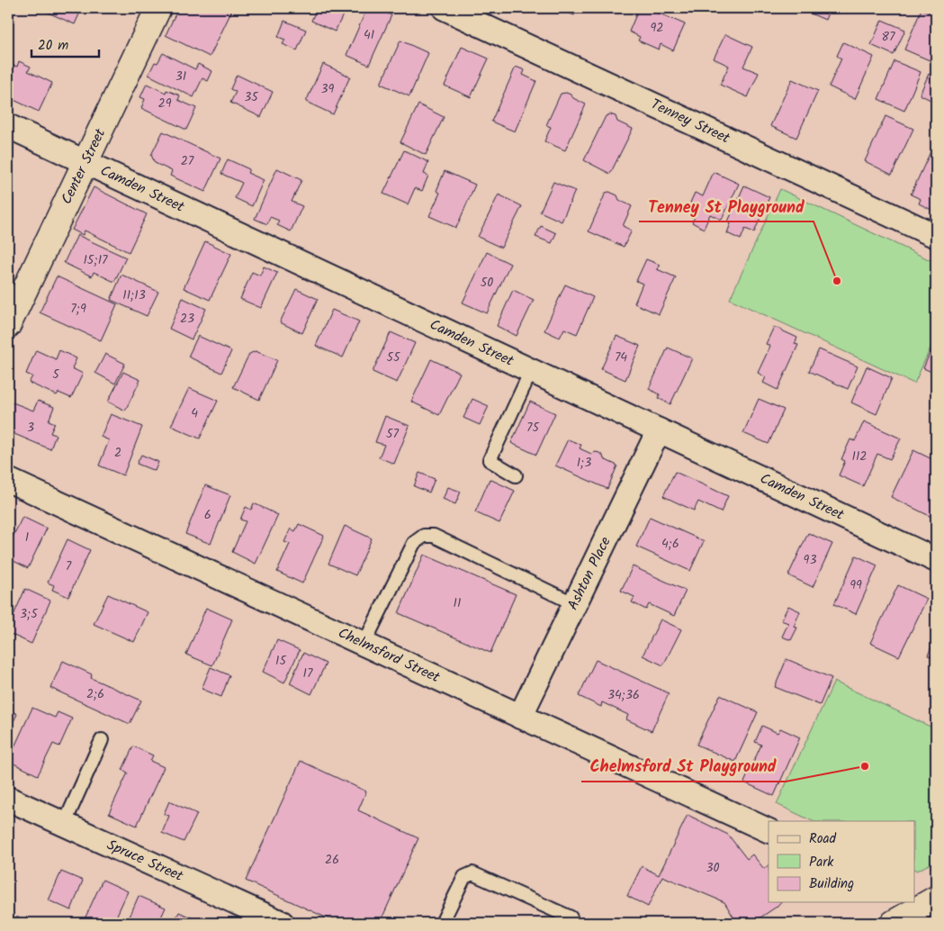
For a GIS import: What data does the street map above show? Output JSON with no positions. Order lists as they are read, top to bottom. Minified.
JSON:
{"streets":{"street":["Tenney Street","Center Street","Camden Street","Ashton Place","Chelmsford Street","Spruce Street"]},"crossings":[["Center Street","Camden Street"],["Camden Street","Ashton Place"],["Ashton Place","Chelmsford Street"]],"places":["Tenney St Playground","Chelmsford St Playground"],"house_numbers":["92","41","87","31","39","35","29","27","15;17","50","11;13","7;9","23","55","74","5","4","3","75","57","2","112","1;3","6","1","4;6","93","7","99","11","3;5","15","17","2;6","34;36","26","30"],"legend":["Road","Park","Building"],"scale_bar":"20 m"}
